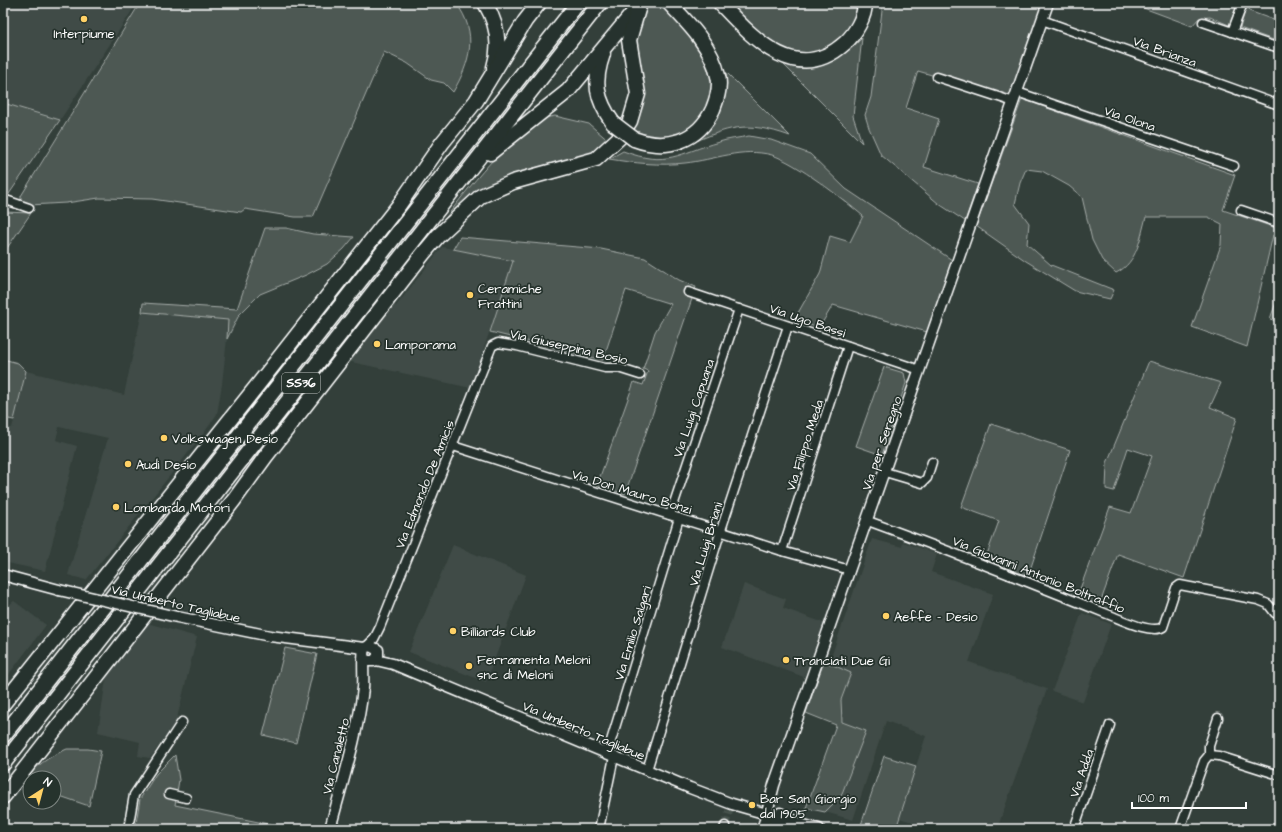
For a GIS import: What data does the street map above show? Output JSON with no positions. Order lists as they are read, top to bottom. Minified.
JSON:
{"streets":{"highway":["SS36"],"street":["Via Brianza","Via Olona","Via Ugo Bassi","Via Giuseppina Bosio","Via Luigi Capuana","Via per Seregno","Via Filippo Meda","Via Edmondo De Amicis","Via Don Mauro Bonzi","Via Luigi Briani","Via Giovanni Antonio Boltraffio","Via Umberto Tagliabue","Via Emilio Salgari","Via Canaletto","Via Adda"]},"crossings":[["Via Brianza","Via per Seregno"],["Via Olona","Via per Seregno"],["Via Ugo Bassi","Via Luigi Capuana"],["Via Ugo Bassi","Via per Seregno"],["Via Ugo Bassi","Via Filippo Meda"],["Via Ugo Bassi","Via Luigi Briani"],["Via Giuseppina Bosio","Via Edmondo De Amicis"],["Via Luigi Capuana","Via Don Mauro Bonzi"],["Via per Seregno","Via Don Mauro Bonzi"],["Via per Seregno","Via Giovanni Antonio Boltraffio"],["Via per Seregno","Via Umberto Tagliabue"],["Via Filippo Meda","Via Don Mauro Bonzi"],["Via Edmondo De Amicis","Via Don Mauro Bonzi"],["Via Edmondo De Amicis","Via Umberto Tagliabue"],["Via Edmondo De Amicis","Via Canaletto"],["Via Don Mauro Bonzi","Via Luigi Briani"],["Via Don Mauro Bonzi","Via Emilio Salgari"],["Via Luigi Briani","Via Umberto Tagliabue"],["Via Umberto Tagliabue","Via Emilio Salgari"],["Via Umberto Tagliabue","Via Canaletto"]],"places":["Interpiume","Ceramiche Frattini","Lamporama","Volkswagen Desio","Audi Desio","Lombarda Motori","Aeffe - Desio","Billiards Club","Tranciati Due Gi","Ferramenta Meloni snc di Meloni","Bar San Giorgio dal 1905"],"scale_bar":"100 m","north":"top right"}
